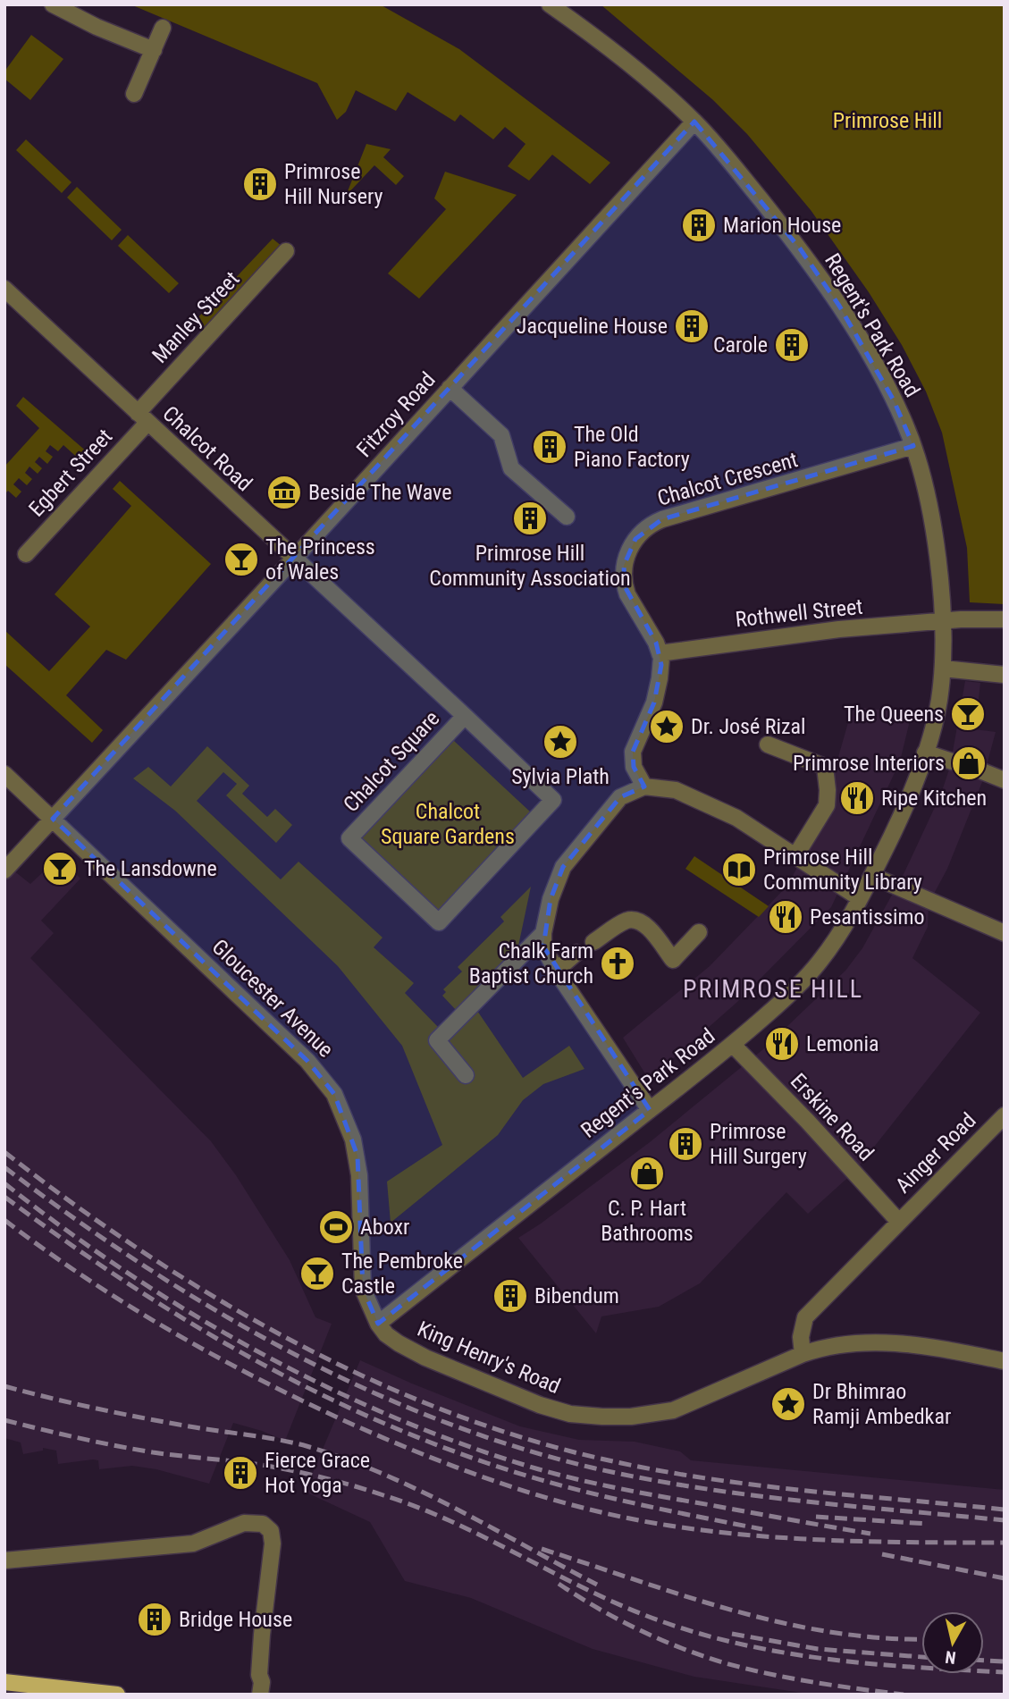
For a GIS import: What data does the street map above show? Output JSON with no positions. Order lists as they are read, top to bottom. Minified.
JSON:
{"streets":{"street":["Manley Street","Regent's Park Road","Fitzroy Road","Chalcot Road","Egbert Street","Chalcot Crescent","Rothwell Street","Chalcot Square","Gloucester Avenue","Erskine Road","Ainger Road","King Henry's Road"]},"crossings":[["Manley Street","Chalcot Road"],["Manley Street","Egbert Street"],["Regent's Park Road","Fitzroy Road"],["Regent's Park Road","Chalcot Crescent"],["Regent's Park Road","Rothwell Street"],["Regent's Park Road","Gloucester Avenue"],["Regent's Park Road","Erskine Road"],["Regent's Park Road","King Henry's Road"],["Fitzroy Road","Chalcot Road"],["Fitzroy Road","Gloucester Avenue"],["Chalcot Road","Egbert Street"],["Chalcot Road","Chalcot Square"],["Chalcot Crescent","Rothwell Street"],["Gloucester Avenue","King Henry's Road"],["Erskine Road","Ainger Road"]],"districts":["PRIMROSE HILL"],"parks":["Primrose Hill","Chalcot Square Gardens"],"places":{"building":["Primrose Hill Nursery","Marion House","Jacqueline House","Carole","The Old Piano Factory","Primrose Hill Community Association","Primrose Hill Surgery","Bibendum","Fierce Grace Hot Yoga","Bridge House"],"museum":["Beside The Wave"],"bar":["The Princess of Wales","The Queens","The Lansdowne","The Pembroke Castle"],"place":["Dr. José Rizal","Sylvia Plath","Dr Bhimrao Ramji Ambedkar"],"shop":["Primrose Interiors","C. P. Hart Bathrooms"],"restaurant":["Ripe Kitchen","Pesantissimo","Lemonia"],"library":["Primrose Hill Community Library"],"church":["Chalk Farm Baptist Church"],"sports":["Aboxr"]},"north":"bottom"}
